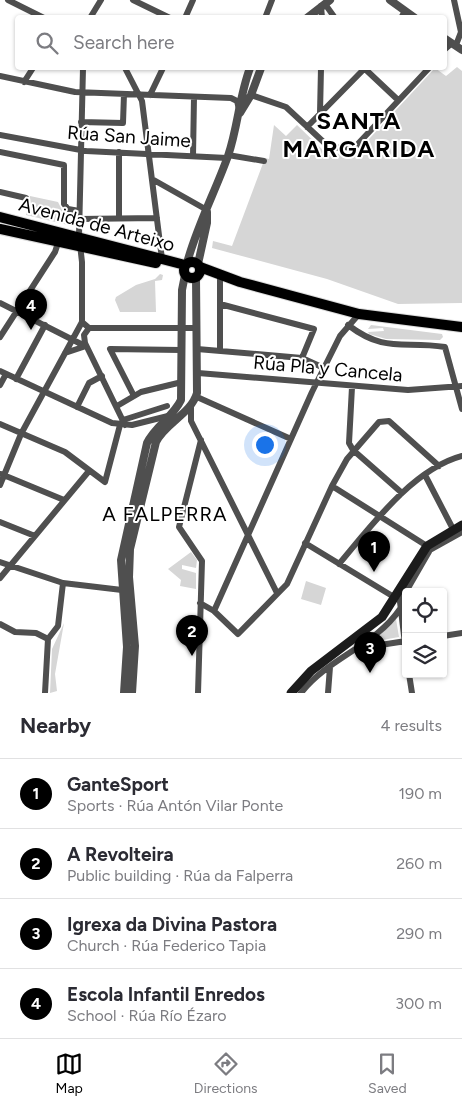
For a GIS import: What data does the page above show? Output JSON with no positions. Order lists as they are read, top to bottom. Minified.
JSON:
{"streets":{"main road":["Avenida de Arteixo"],"street":["Rúa San Jaime","Rúa Pla y Cancela"]},"districts":["SANTA MARGARIDA","A FALPERRA"],"page":{"search":"Search here","pins":["4","1","2","3"],"heading":["Nearby","4 results"],"list":[{"mark":"1","name":"GanteSport","note":"Sports · Rúa Antón Vilar Ponte","value":"190 m"},{"mark":"2","name":"A Revolteira","note":"Public building · Rúa da Falperra","value":"260 m"},{"mark":"3","name":"Igrexa da Divina Pastora","note":"Church · Rúa Federico Tapia","value":"290 m"},{"mark":"4","name":"Escola Infantil Enredos","note":"School · Rúa Río Ézaro","value":"300 m"}],"nav":["Map","Directions","Saved"]}}
